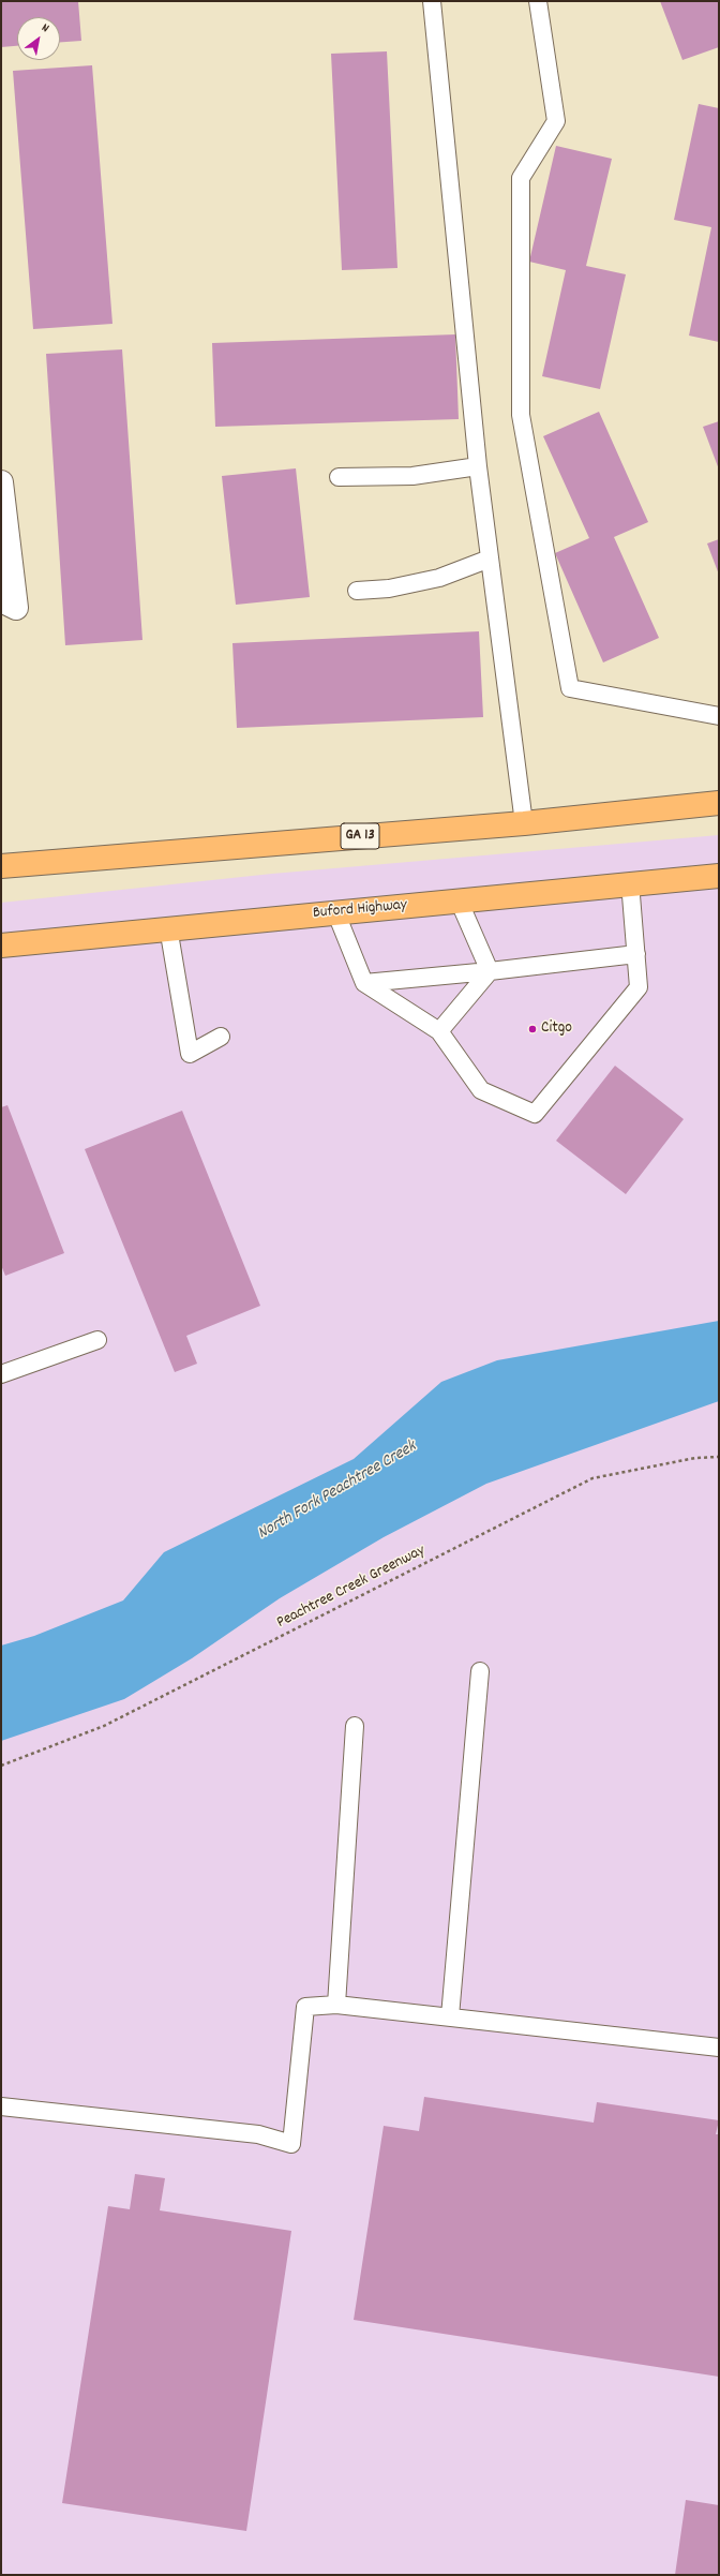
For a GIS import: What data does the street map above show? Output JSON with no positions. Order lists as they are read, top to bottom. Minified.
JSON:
{"streets":{"main road":["GA 13","Buford Highway"],"path":["Peachtree Creek Greenway"]},"water":["North Fork Peachtree Creek"],"places":["Citgo"],"north":"top right"}
